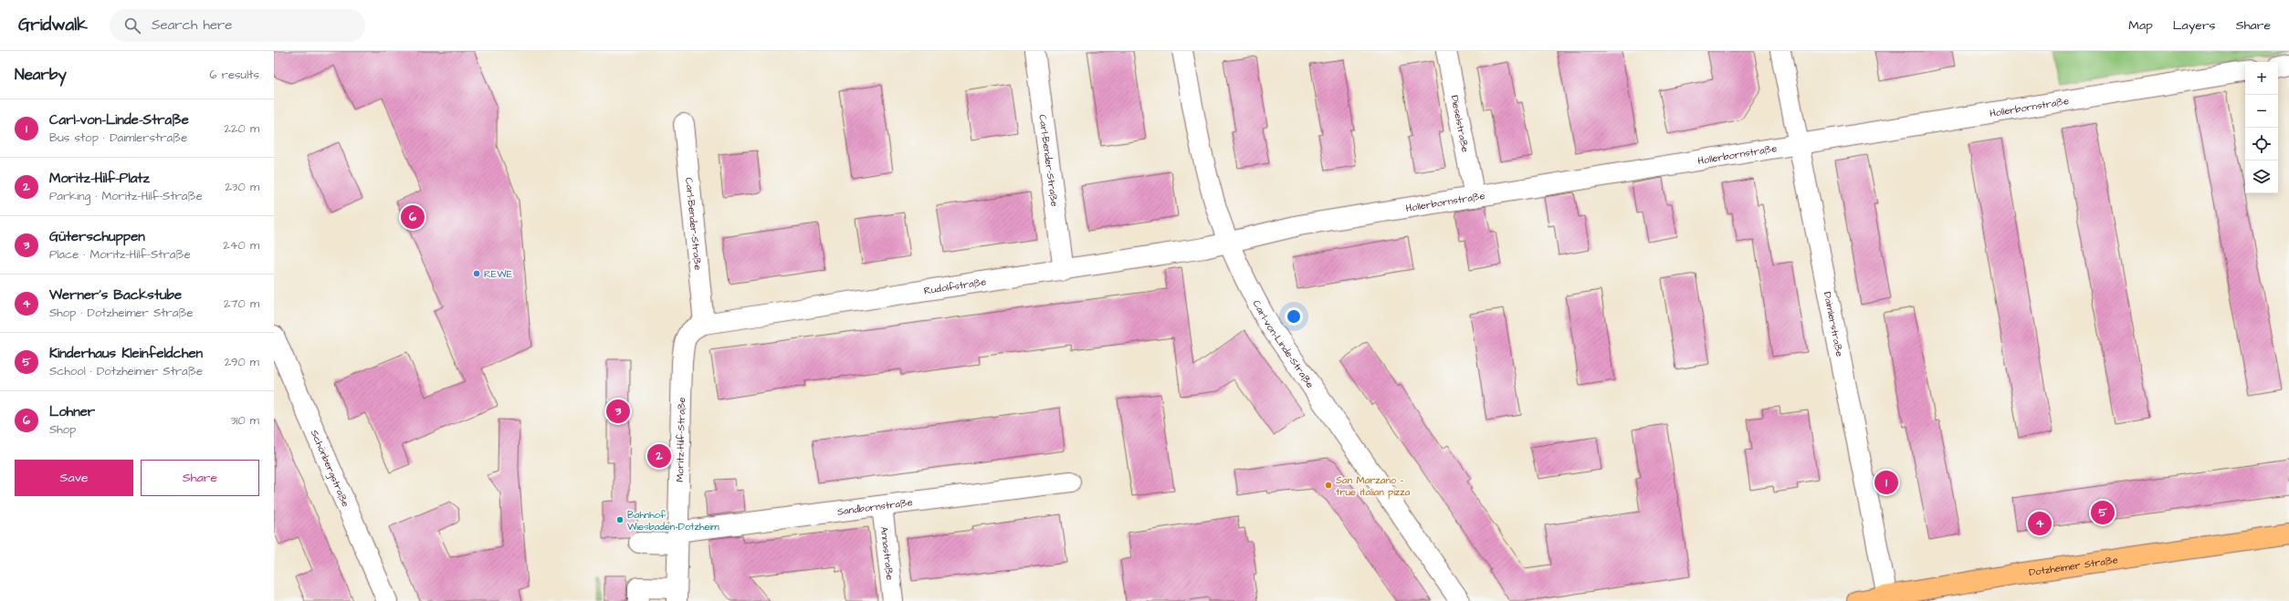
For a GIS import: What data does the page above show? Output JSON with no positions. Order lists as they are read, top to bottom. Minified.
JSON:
{"streets":{"main road":["Dotzheimer Straße"],"street":["Hollerbornstraße","Dieselstraße","Carl-Bender-Straße","Rudolfstraße","Daimlerstraße","Carl-von-Linde-Straße","Moritz-Hilf-Straße","Schönbergstraße","Sandbornstraße","Annastraße"]},"crossings":[["Hollerbornstraße","Dieselstraße"],["Hollerbornstraße","Rudolfstraße"],["Hollerbornstraße","Daimlerstraße"],["Hollerbornstraße","Carl-von-Linde-Straße"],["Carl-Bender-Straße","Rudolfstraße"],["Rudolfstraße","Carl-von-Linde-Straße"],["Rudolfstraße","Moritz-Hilf-Straße"],["Daimlerstraße","Dotzheimer Straße"],["Moritz-Hilf-Straße","Sandbornstraße"],["Sandbornstraße","Annastraße"]],"places":["REWE","San Marzano - true italian pizza","Bahnhof Wiesbaden-Dotzheim"],"page":{"header":"Gridwalk","search":"Search here","nav":["Map","Layers","Share"],"heading":["Nearby","6 results"],"map_buttons":["+","−"],"list":[{"mark":"1","name":"Carl-von-Linde-Straße","note":"Bus stop · Daimlerstraße","value":"220 m"},{"mark":"2","name":"Moritz-Hilf-Platz","note":"Parking · Moritz-Hilf-Straße","value":"230 m"},{"mark":"3","name":"Güterschuppen","note":"Place · Moritz-Hilf-Straße","value":"240 m"},{"mark":"4","name":"Werner's Backstube","note":"Shop · Dotzheimer Straße","value":"270 m"},{"mark":"5","name":"Kinderhaus Kleinfeldchen","note":"School · Dotzheimer Straße","value":"290 m"},{"mark":"6","name":"Lohner","note":"Shop","value":"310 m"}],"pins":["6","3","2","1","5","4"],"buttons":["Save","Share"]}}
